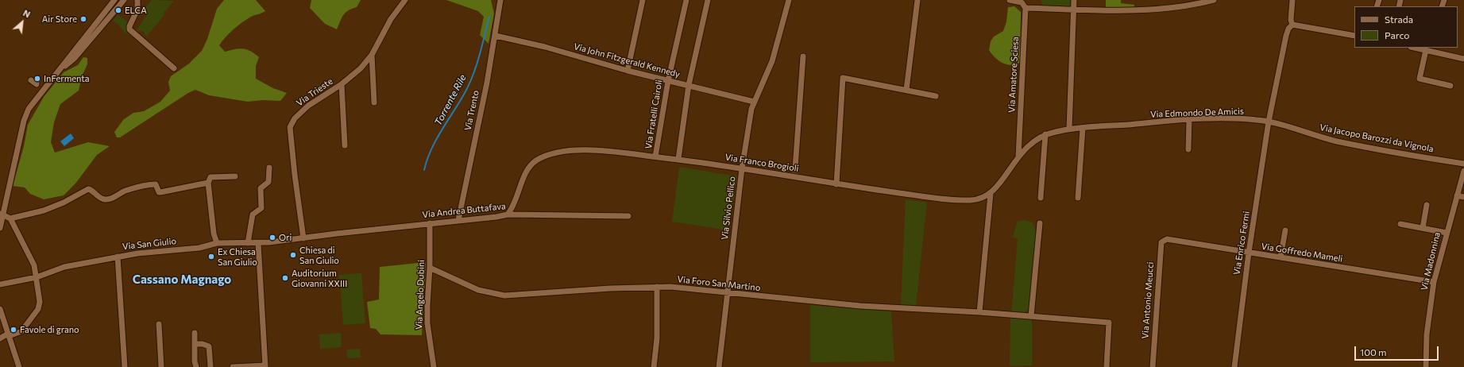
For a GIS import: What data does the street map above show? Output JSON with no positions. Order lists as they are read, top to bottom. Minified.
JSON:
{"streets":{"street":["Via John Fitzgerald Kennedy","Via Amatore Sciesa","Via Trieste","Via Trento","Via Edmondo De Amicis","Via Fratelli Cairoli","Via Jacopo Barozzi da Vignola","Via Franco Brogioli","Via Silvio Pellico","Via Andrea Buttafava","Via Enrico Fermi","Via San Giulio","Via Goffredo Mameli","Via Madonnina","Via Foro San Martino","Via Angelo Dubini","Via Antonio Meucci"]},"crossings":[["Via John Fitzgerald Kennedy","Via Trento"],["Via John Fitzgerald Kennedy","Via Fratelli Cairoli"],["Via John Fitzgerald Kennedy","Via Silvio Pellico"],["Via Amatore Sciesa","Via Franco Brogioli"],["Via Trieste","Via Andrea Buttafava"],["Via Trieste","Via San Giulio"],["Via Trento","Via Andrea Buttafava"],["Via Edmondo De Amicis","Via Jacopo Barozzi da Vignola"],["Via Edmondo De Amicis","Via Franco Brogioli"],["Via Edmondo De Amicis","Via Enrico Fermi"],["Via Fratelli Cairoli","Via Franco Brogioli"],["Via Jacopo Barozzi da Vignola","Via Enrico Fermi"],["Via Franco Brogioli","Via Silvio Pellico"],["Via Franco Brogioli","Via Andrea Buttafava"],["Via Silvio Pellico","Via Foro San Martino"],["Via Andrea Buttafava","Via San Giulio"],["Via Andrea Buttafava","Via Angelo Dubini"],["Via Enrico Fermi","Via Goffredo Mameli"],["Via Goffredo Mameli","Via Madonnina"],["Via Goffredo Mameli","Via Antonio Meucci"],["Via Foro San Martino","Via Angelo Dubini"]],"districts":["Cassano Magnago"],"water":["Torrente Rile"],"places":["ELCA","Air Store","InFermenta","Ori","Chiesa di San Giulio","Ex Chiesa San Giulio","Auditorium Giovanni XXIII","Favole di grano"],"legend":["Strada","Parco"],"scale_bar":"100 m","north":"top right"}
